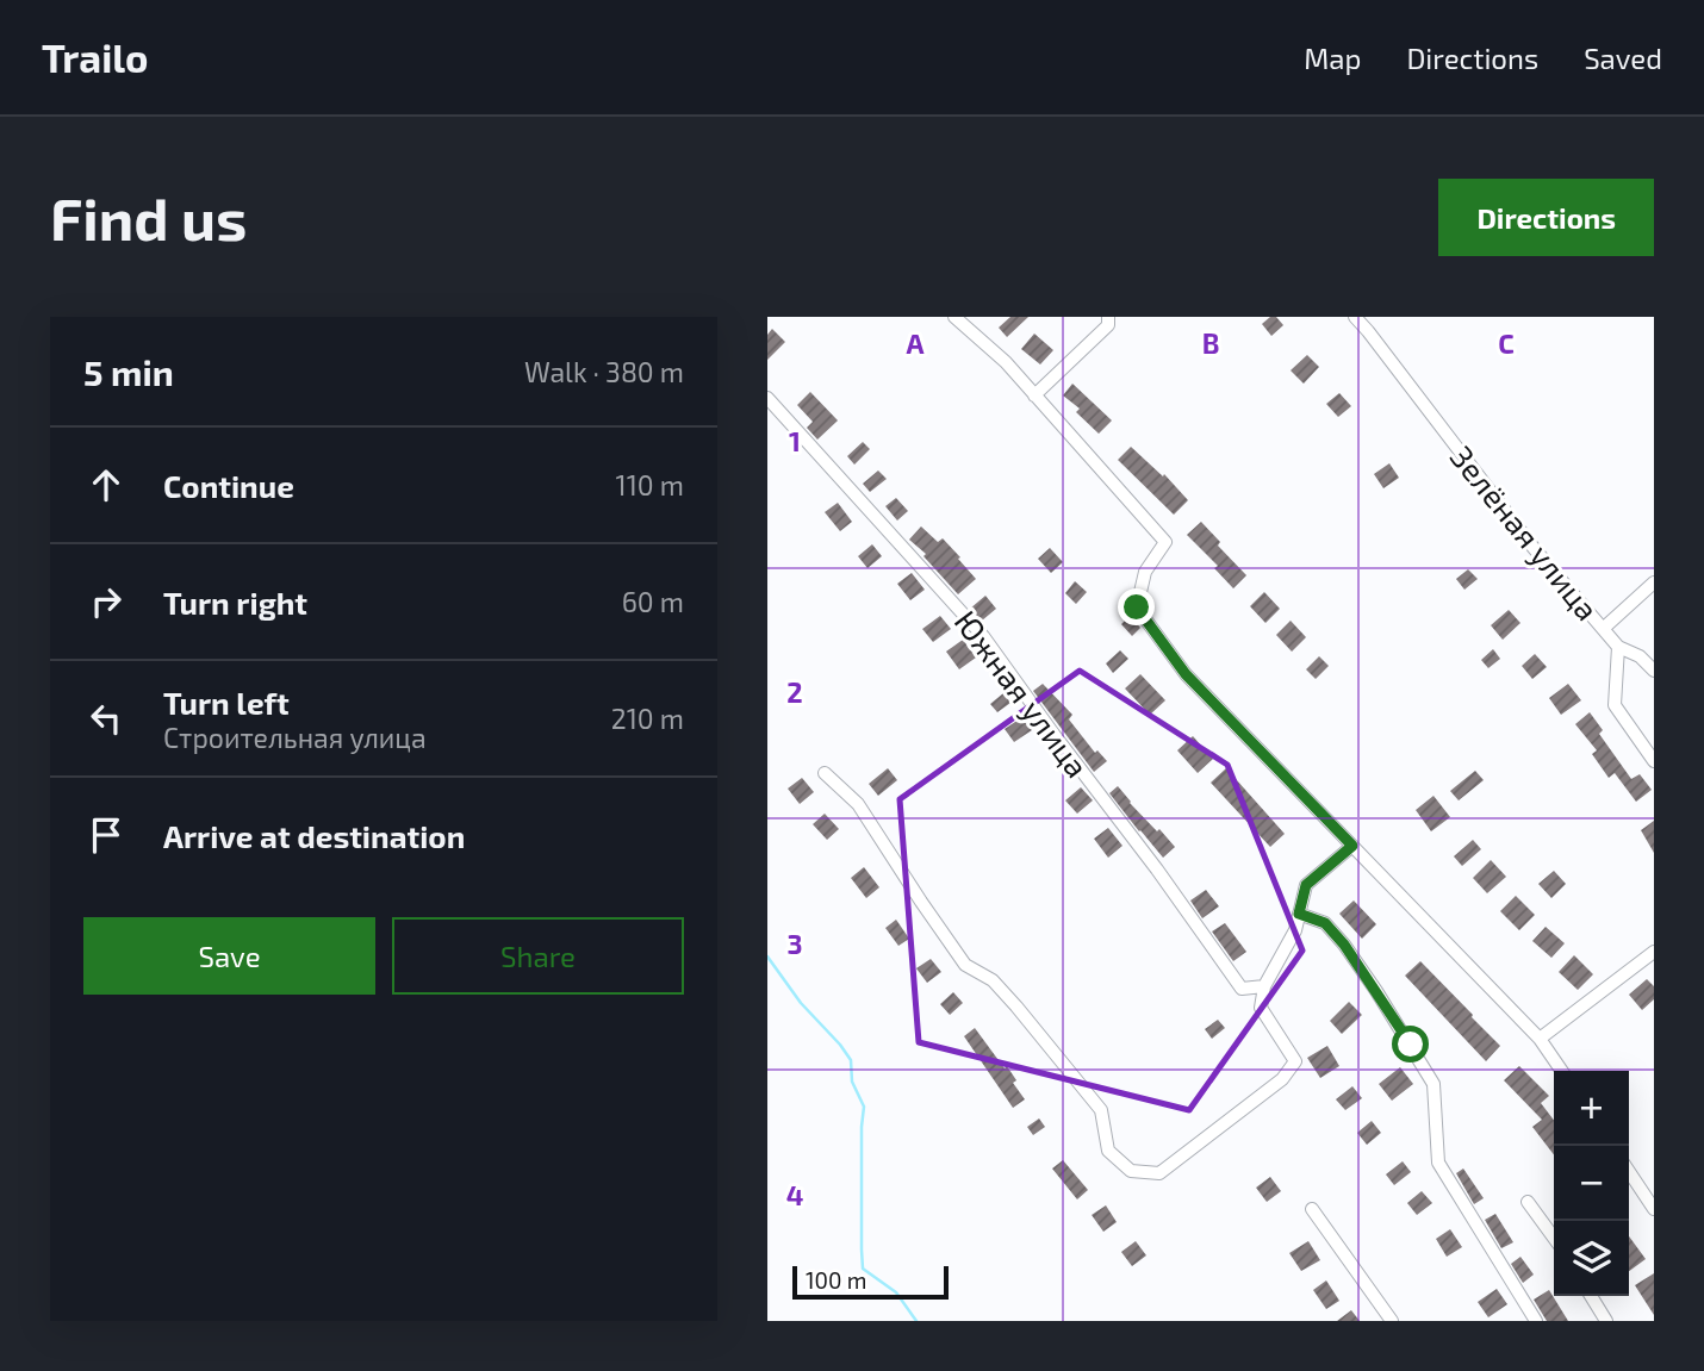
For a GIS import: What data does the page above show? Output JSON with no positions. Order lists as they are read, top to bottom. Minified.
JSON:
{"streets":{"street":["Зелёная улица","Южная улица"]},"scale_bar":"100 m","page":{"header":"Trailo","nav":["Map","Directions","Saved"],"buttons":["Directions",["Save","Share"]],"title":"Find us","heading":["5 min","Walk · 380 m"],"list":[["Continue","110 m"],["Turn right","60 m"],["Turn left","Строительная улица","210 m"],"Arrive at destination"],"map_buttons":["+","−"],"scale":"100 m"},"grid":{"columns":["A","B","C"],"rows":["1","2","3","4"]}}
